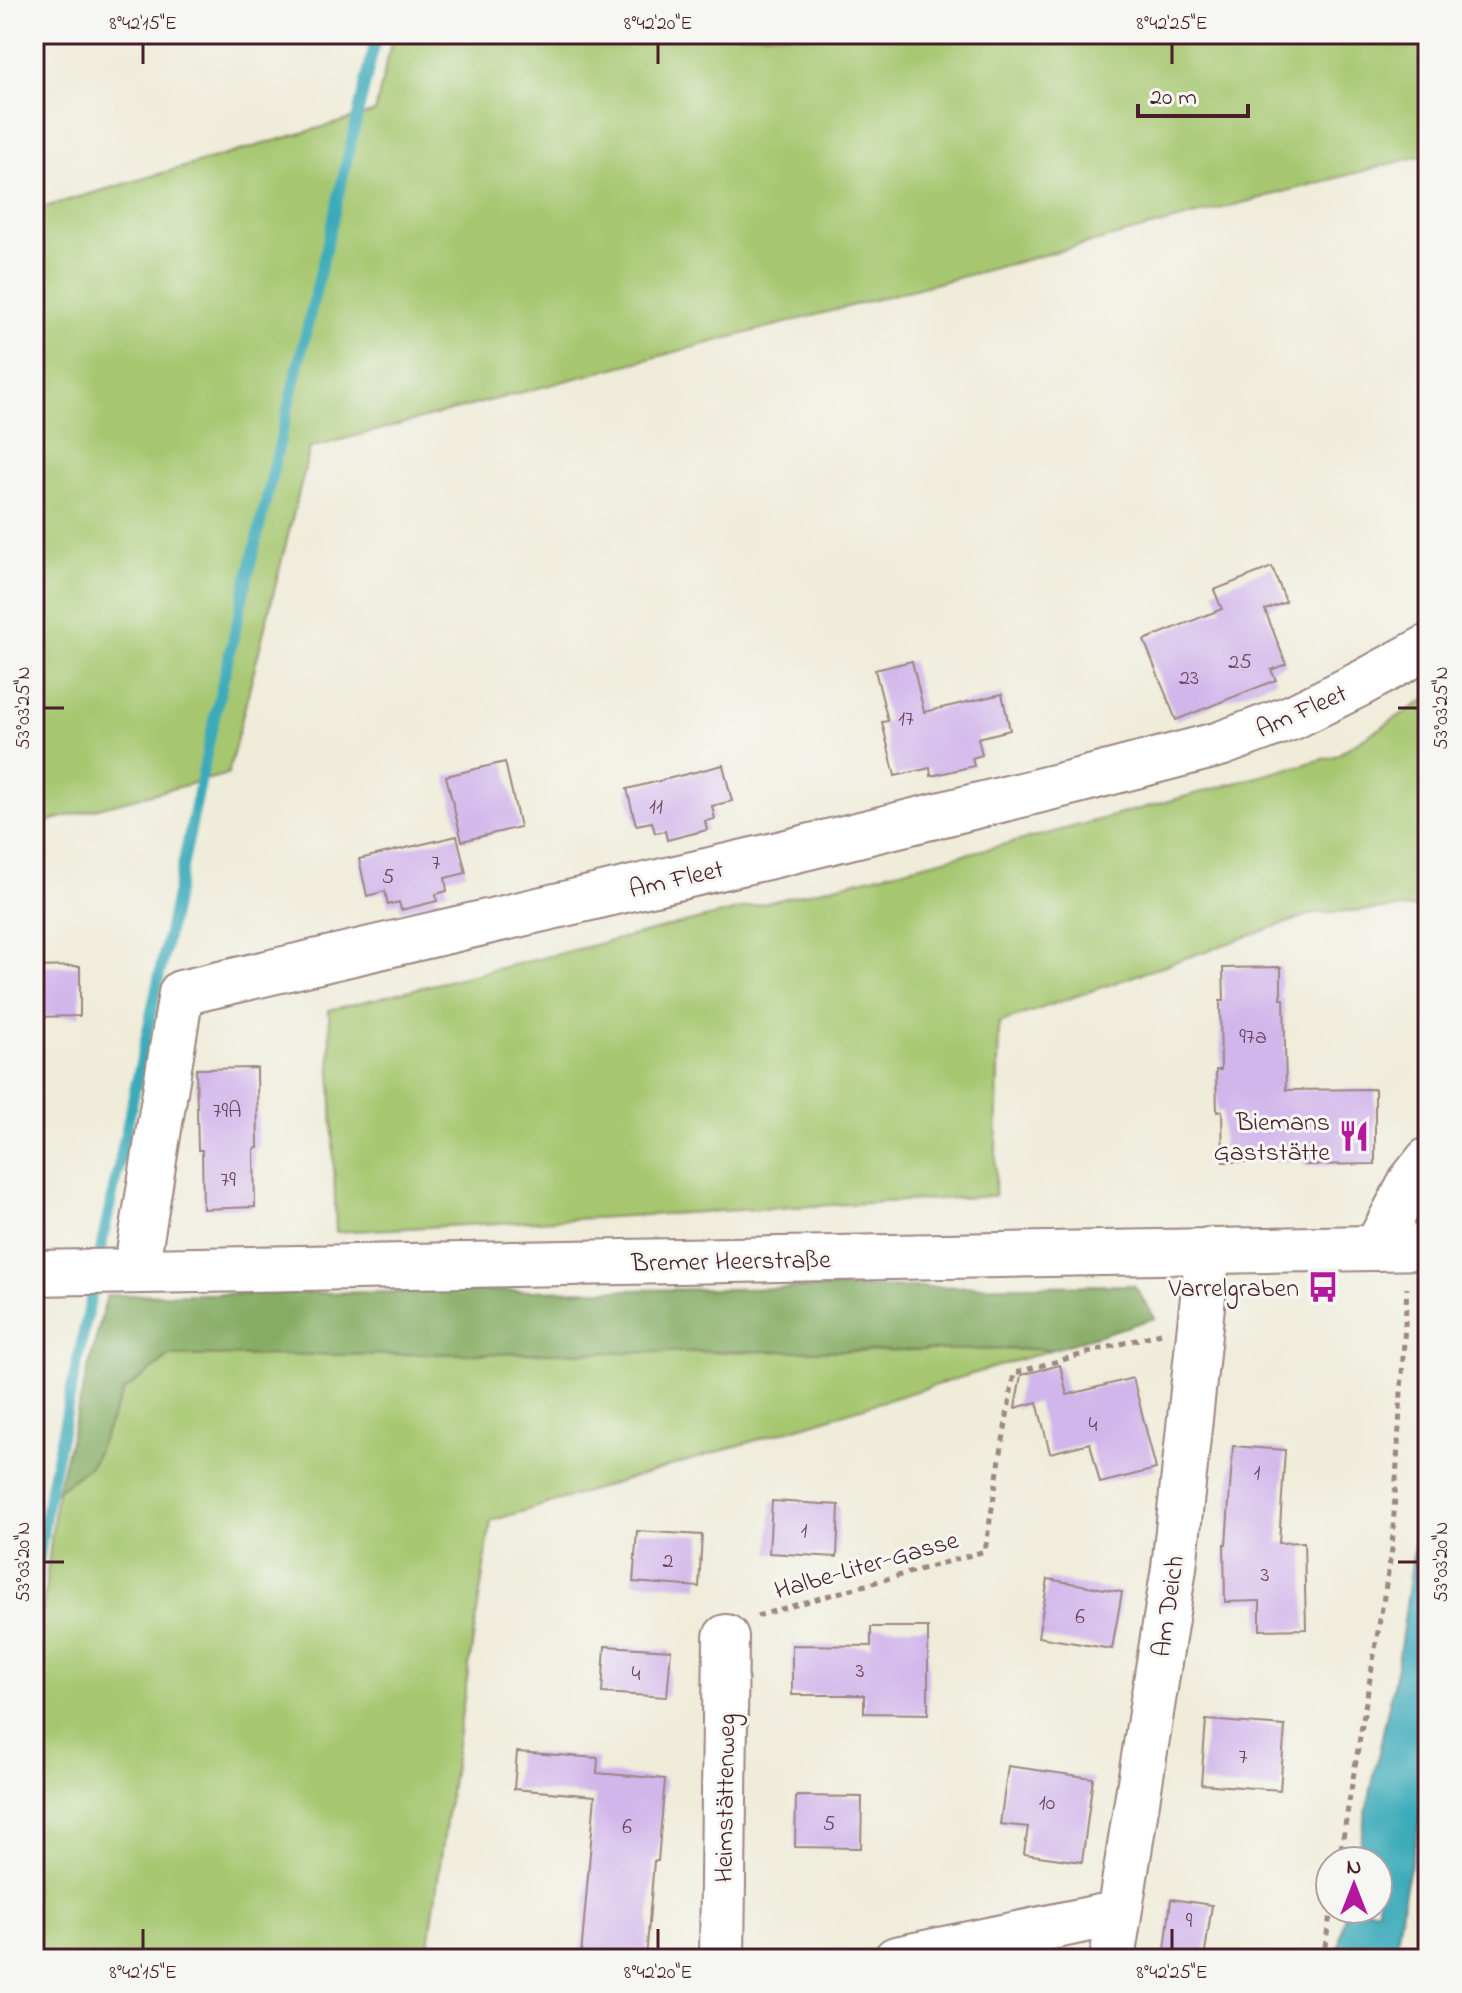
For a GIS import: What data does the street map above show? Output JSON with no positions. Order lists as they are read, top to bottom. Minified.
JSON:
{"streets":{"street":["Am Fleet","Bremer Heerstraße","Am Deich","Heimstättenweg"],"path":["Halbe-Liter-Gasse"]},"crossings":[["Am Fleet","Bremer Heerstraße"],["Bremer Heerstraße","Am Deich"],["Halbe-Liter-Gasse","Am Deich"],["Halbe-Liter-Gasse","Heimstättenweg"]],"places":{"restaurant":["Biemans Gaststätte"],"bus stop":["Varrelgraben"]},"house_numbers":["25","23","17","11","7","5","97a","79A","79","4","1","1","2","3","6","3","4","7","10","5","6","9"],"scale_bar":"20 m","north":"top","coordinates":["8°42'15\"E","8°42'20\"E","8°42'25\"E","53°03'25\"N","53°03'20\"N"]}
